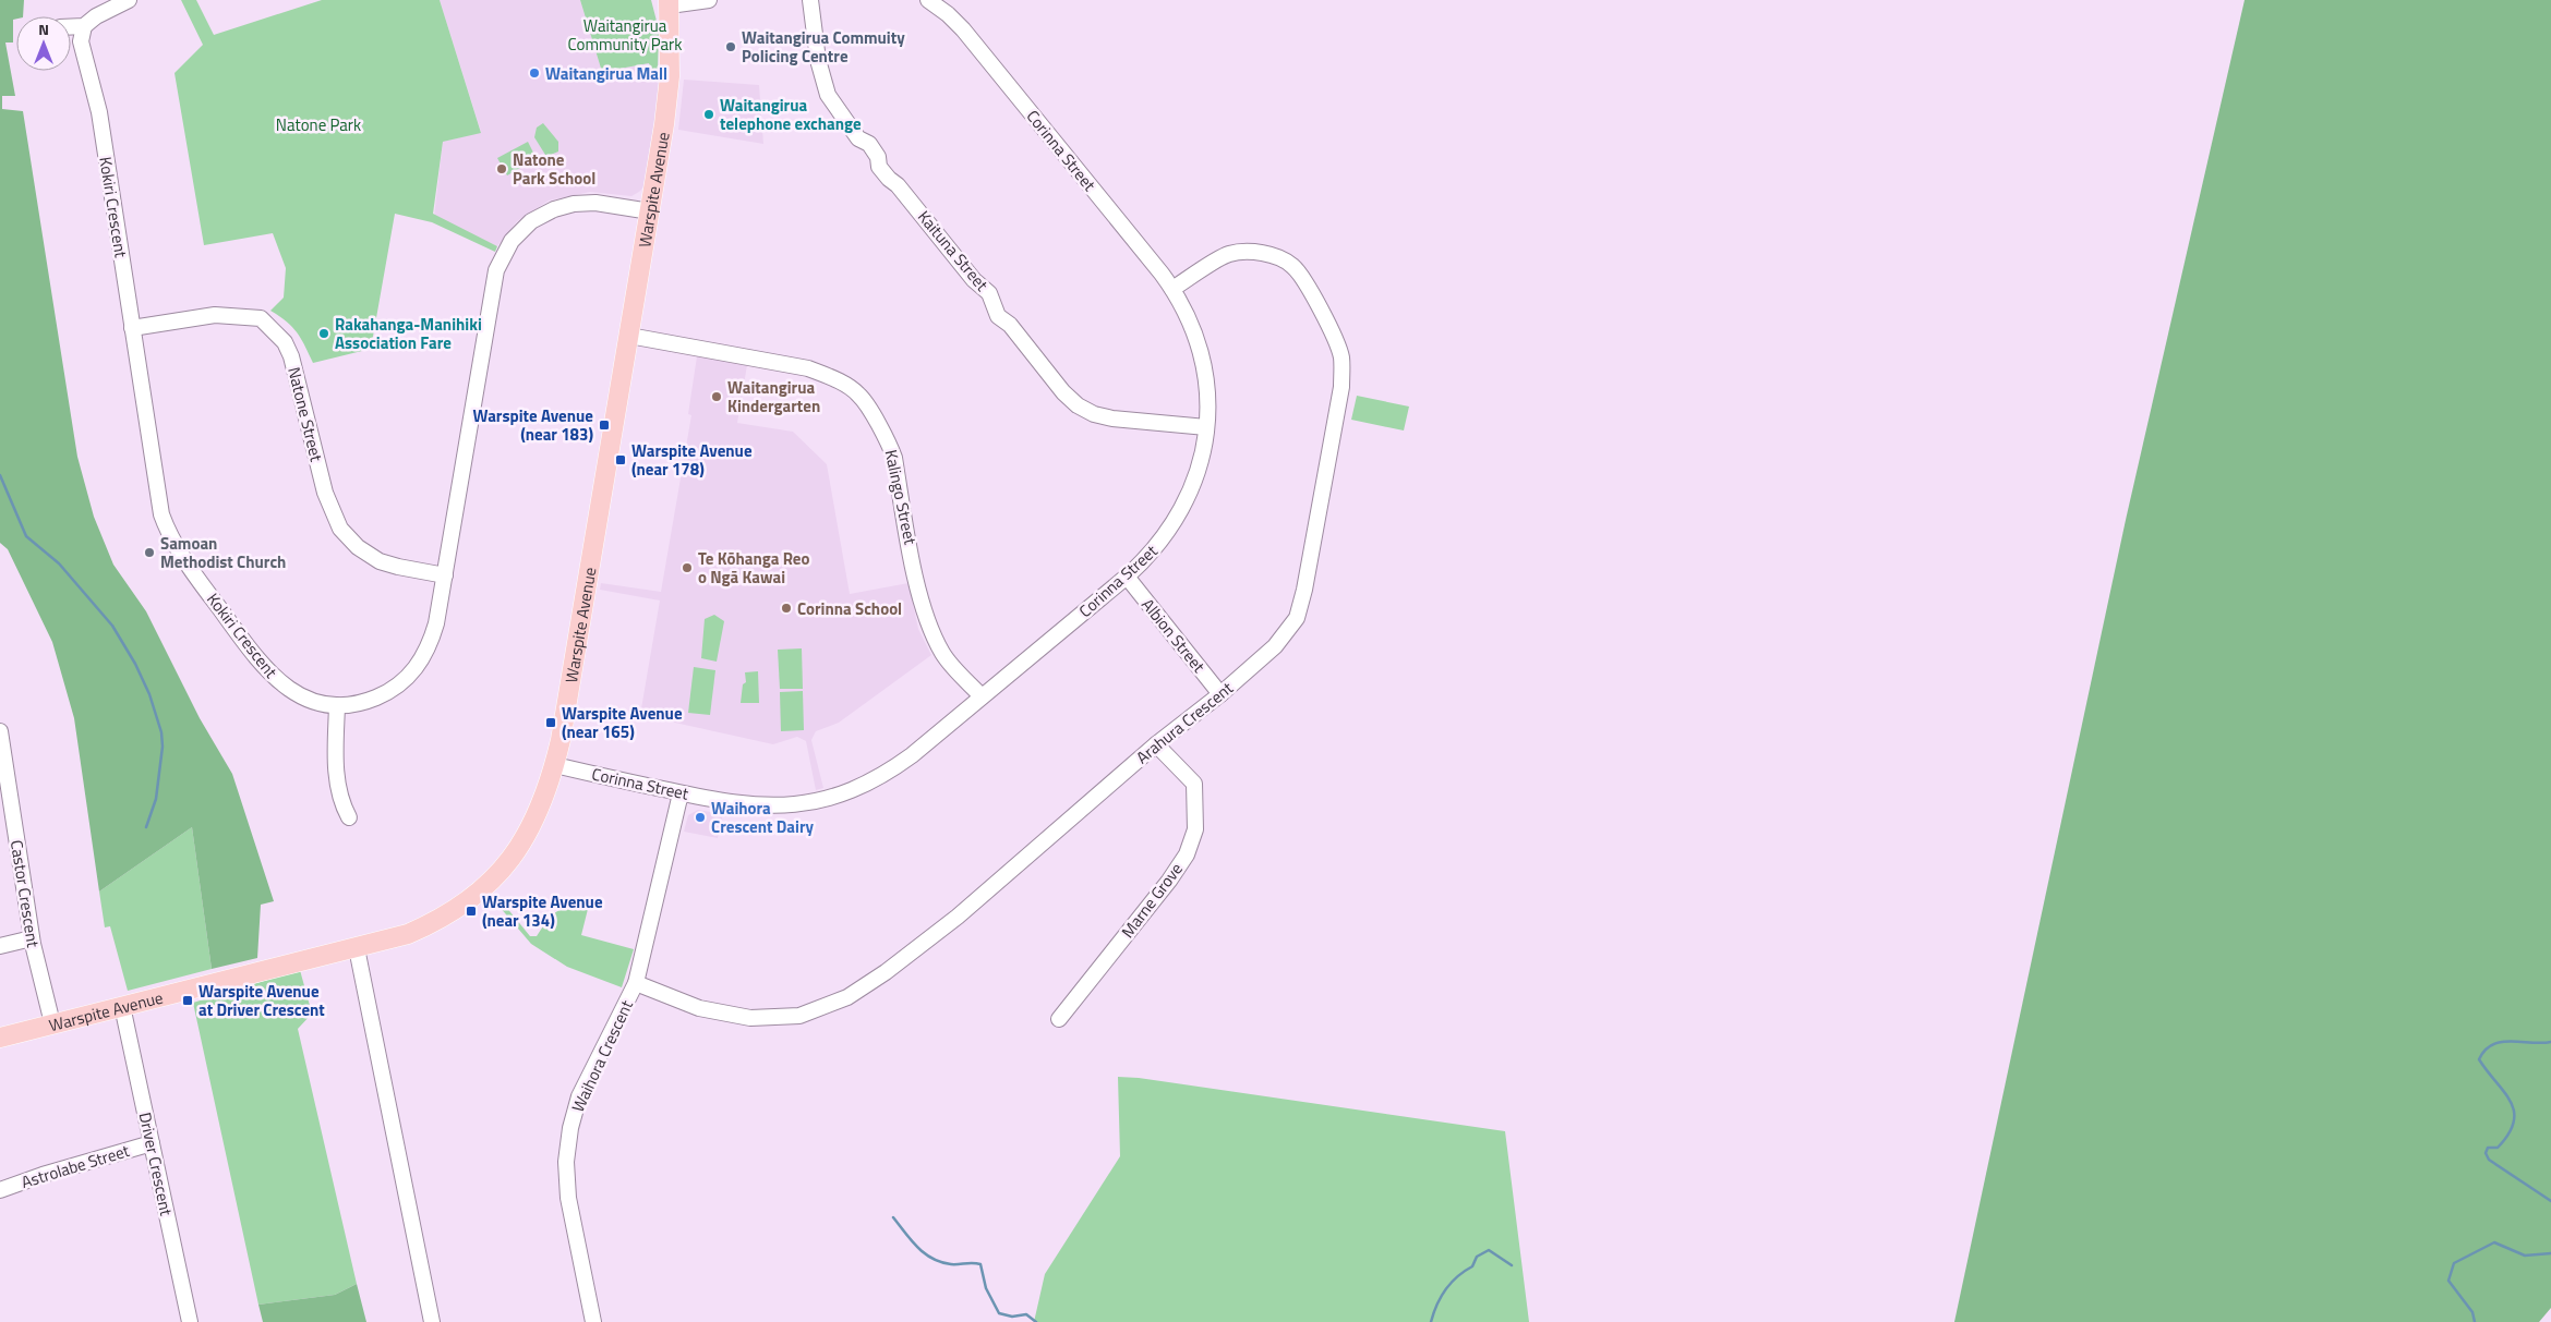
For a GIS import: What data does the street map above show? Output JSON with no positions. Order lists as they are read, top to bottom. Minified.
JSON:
{"streets":{"main road":["Warspite Avenue"],"street":["Corinna Street","Kokiri Crescent","Kaituna Street","Natone Street","Kalingo Street","Albion Street","Arahura Crescent","Castor Crescent","Marne Grove","Waihora Crescent","Driver Crescent","Astrolabe Street"]},"crossings":[["Corinna Street","Warspite Avenue"],["Corinna Street","Kaituna Street"],["Corinna Street","Kalingo Street"],["Corinna Street","Albion Street"],["Corinna Street","Arahura Crescent"],["Corinna Street","Waihora Crescent"],["Warspite Avenue","Kokiri Crescent"],["Warspite Avenue","Kalingo Street"],["Warspite Avenue","Castor Crescent"],["Warspite Avenue","Driver Crescent"],["Kokiri Crescent","Natone Street"],["Albion Street","Arahura Crescent"],["Arahura Crescent","Marne Grove"],["Arahura Crescent","Waihora Crescent"],["Driver Crescent","Astrolabe Street"]],"parks":["Waitangirua Community Park","Natone Park"],"places":{"other":["Waitangirua Commuity Policing Centre","Waitangirua Mall","Waitangirua telephone exchange","Natone Park School","Rakahanga-Manihiki Association Fare","Waitangirua Kindergarten","Samoan Methodist Church","Te Kōhanga Reo o Ngā Kawai","Corinna School","Waihora Crescent Dairy"],"transit":["Warspite Avenue (near 183)","Warspite Avenue (near 178)","Warspite Avenue (near 165)","Warspite Avenue (near 134)","Warspite Avenue at Driver Crescent"]},"north":"top"}
